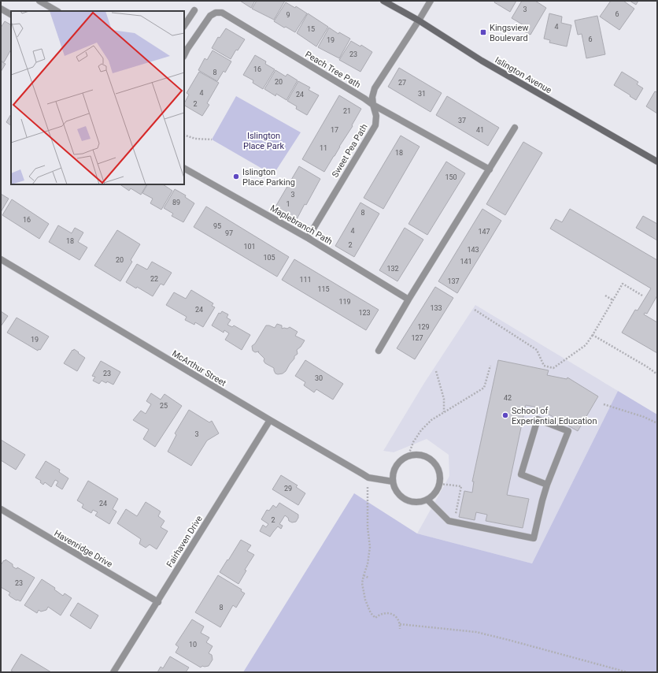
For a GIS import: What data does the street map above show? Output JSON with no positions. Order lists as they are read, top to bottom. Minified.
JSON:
{"streets":{"main road":["Islington Avenue"],"street":["Peach Tree Path","Sweet Pea Path","Maplebranch Path","McArthur Street","Fairhaven Drive","Havenridge Drive"]},"crossings":[["Peach Tree Path","Sweet Pea Path"],["Islington Avenue","Sweet Pea Path"],["Sweet Pea Path","Maplebranch Path"],["McArthur Street","Fairhaven Drive"],["Fairhaven Drive","Havenridge Drive"]],"parks":["Islington Place Park"],"places":{"transit":["Kingsview Boulevard"],"other":["Islington Place Parking","School of Experiential Education"]},"house_numbers":["3","6","9","4","15","6","19","23","16","8","20","27","4","31","24","2","21","37","17","41","11","18","150","3","89","1","8","16","95","4","147","97","18","2","101","143","105","20","141","132","22","111","137","115","119","133","24","123","129","127","19","23","30","42","25","3","29","24","2","23","8","10"]}
